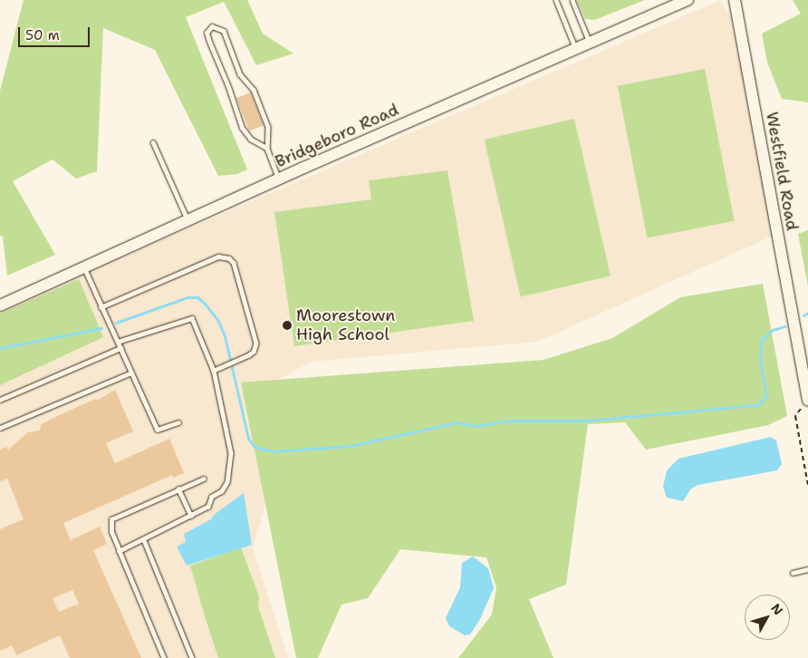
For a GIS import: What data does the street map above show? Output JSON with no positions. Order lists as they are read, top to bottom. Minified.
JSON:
{"streets":{"main road":["Bridgeboro Road","Westfield Road"]},"places":["Moorestown High School"],"scale_bar":"50 m","north":"top right"}
